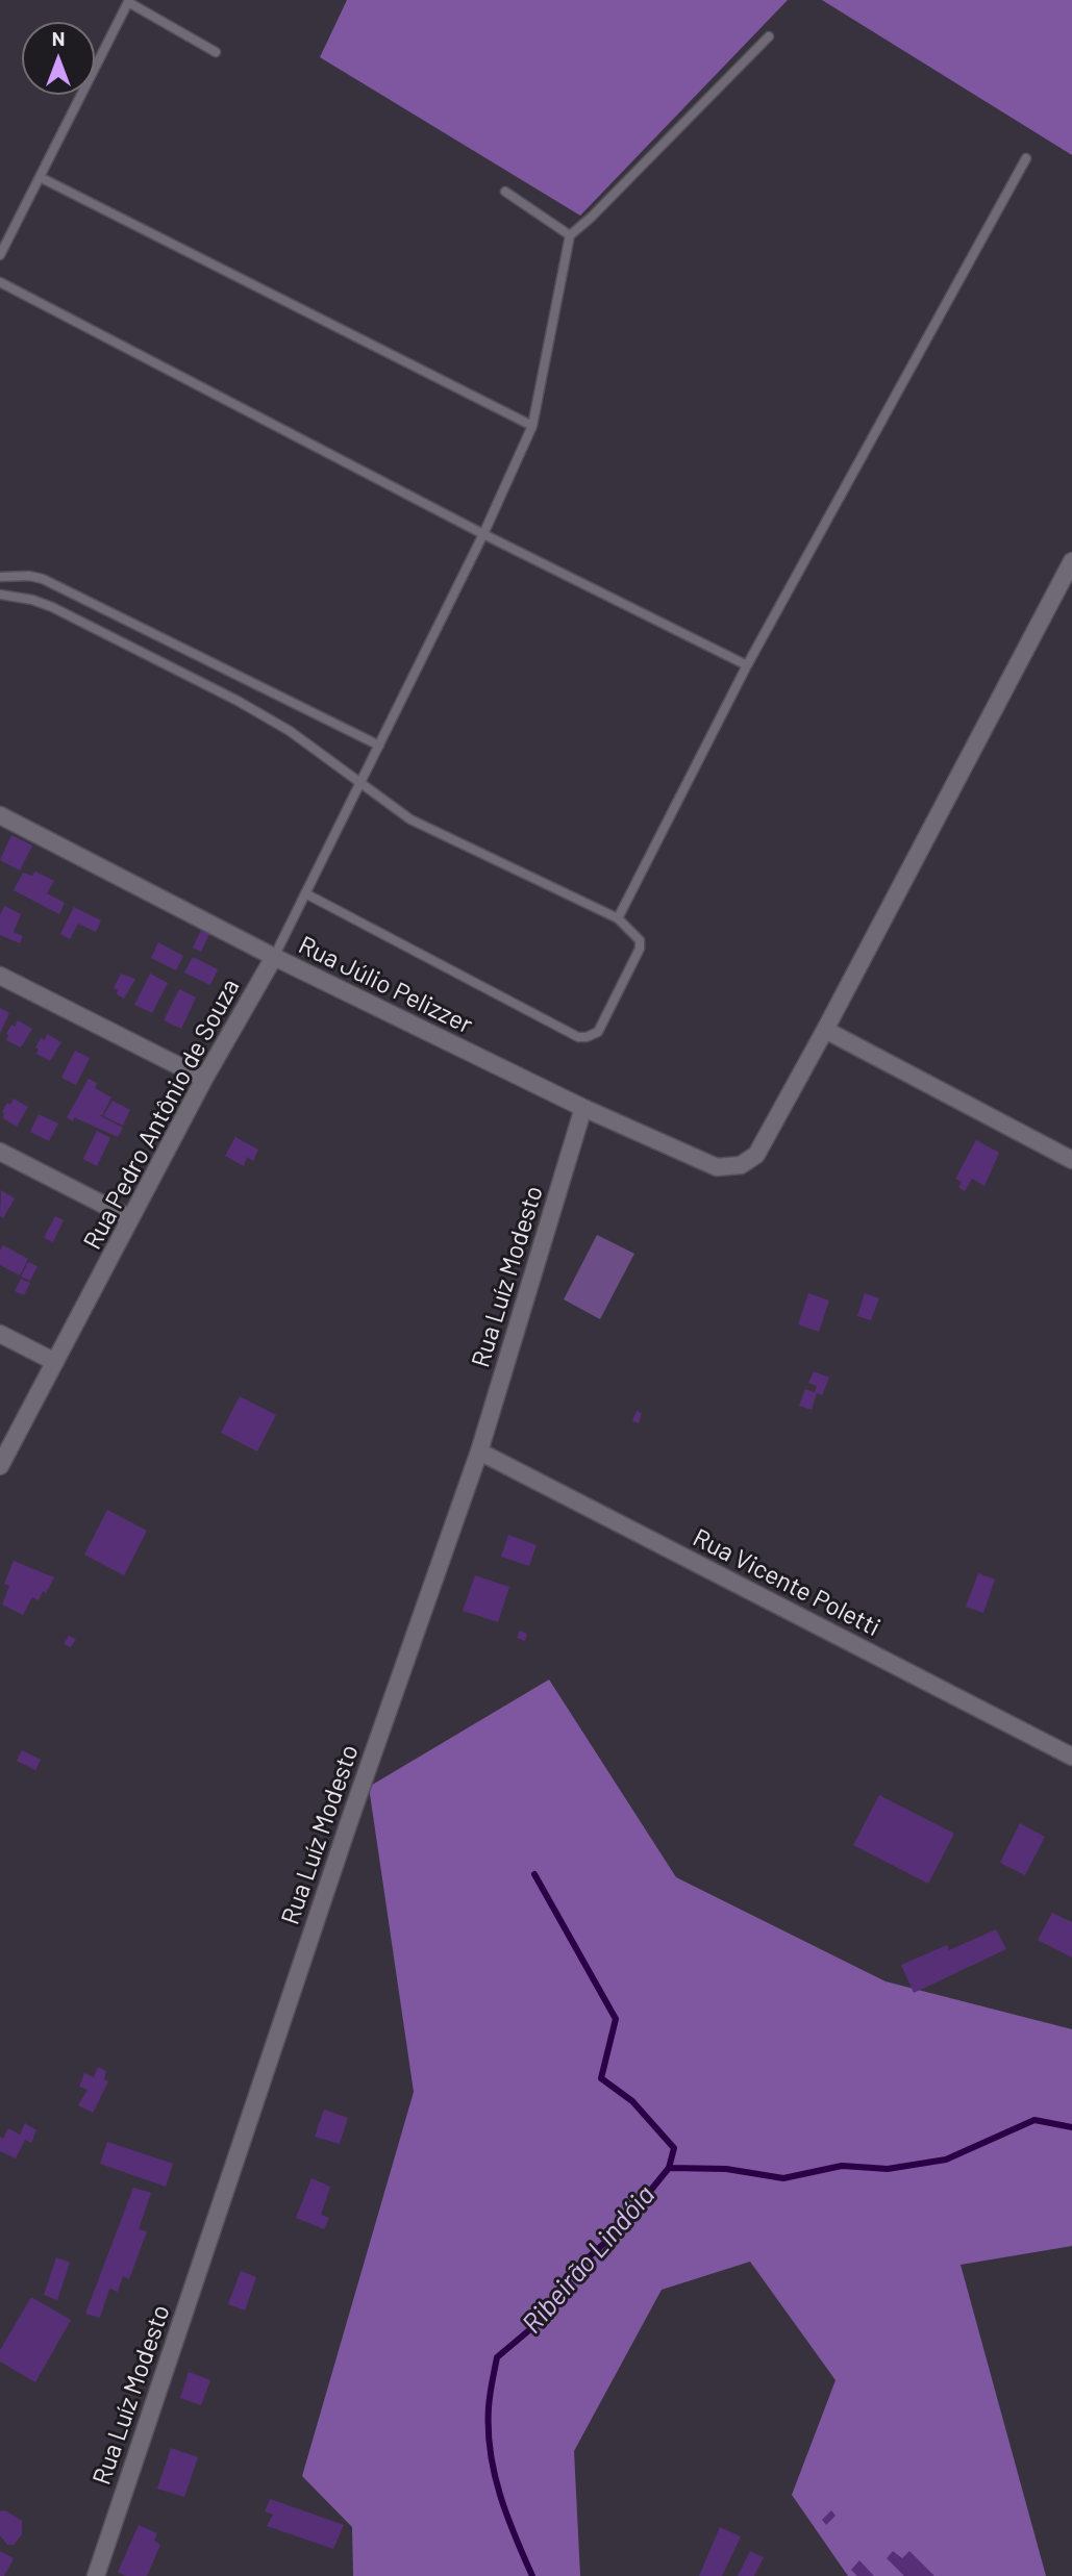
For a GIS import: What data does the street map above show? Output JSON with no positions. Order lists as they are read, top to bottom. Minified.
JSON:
{"streets":{"street":["Rua Júlio Pelizzer","Rua Pedro Antônio de Souza","Rua Luíz Modesto","Rua Vicente Poletti"]},"crossings":[["Rua Júlio Pelizzer","Rua Pedro Antônio de Souza"],["Rua Júlio Pelizzer","Rua Luíz Modesto"],["Rua Luíz Modesto","Rua Vicente Poletti"]],"water":["Ribeirão Lindóia"],"north":"top"}
